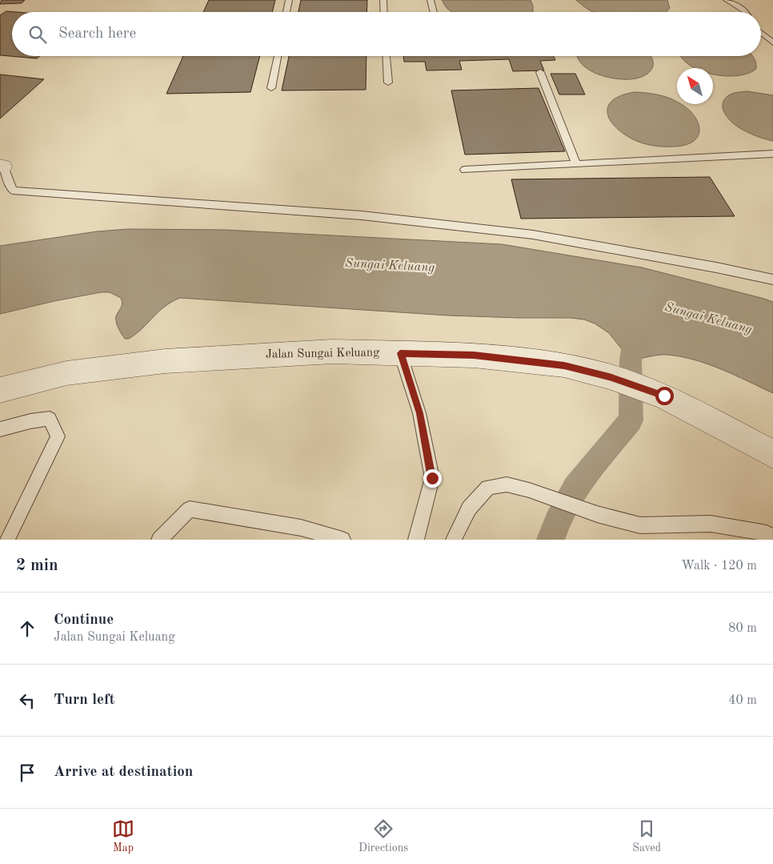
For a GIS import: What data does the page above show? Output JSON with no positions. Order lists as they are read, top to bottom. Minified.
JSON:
{"streets":{"street":["Jalan Sungai Keluang"]},"water":["Sungai Keluang"],"north":"top left","page":{"search":"Search here","heading":["2 min","Walk · 120 m"],"list":[["Continue","Jalan Sungai Keluang","80 m"],["Turn left","40 m"],"Arrive at destination"],"nav":["Map","Directions","Saved"]}}
